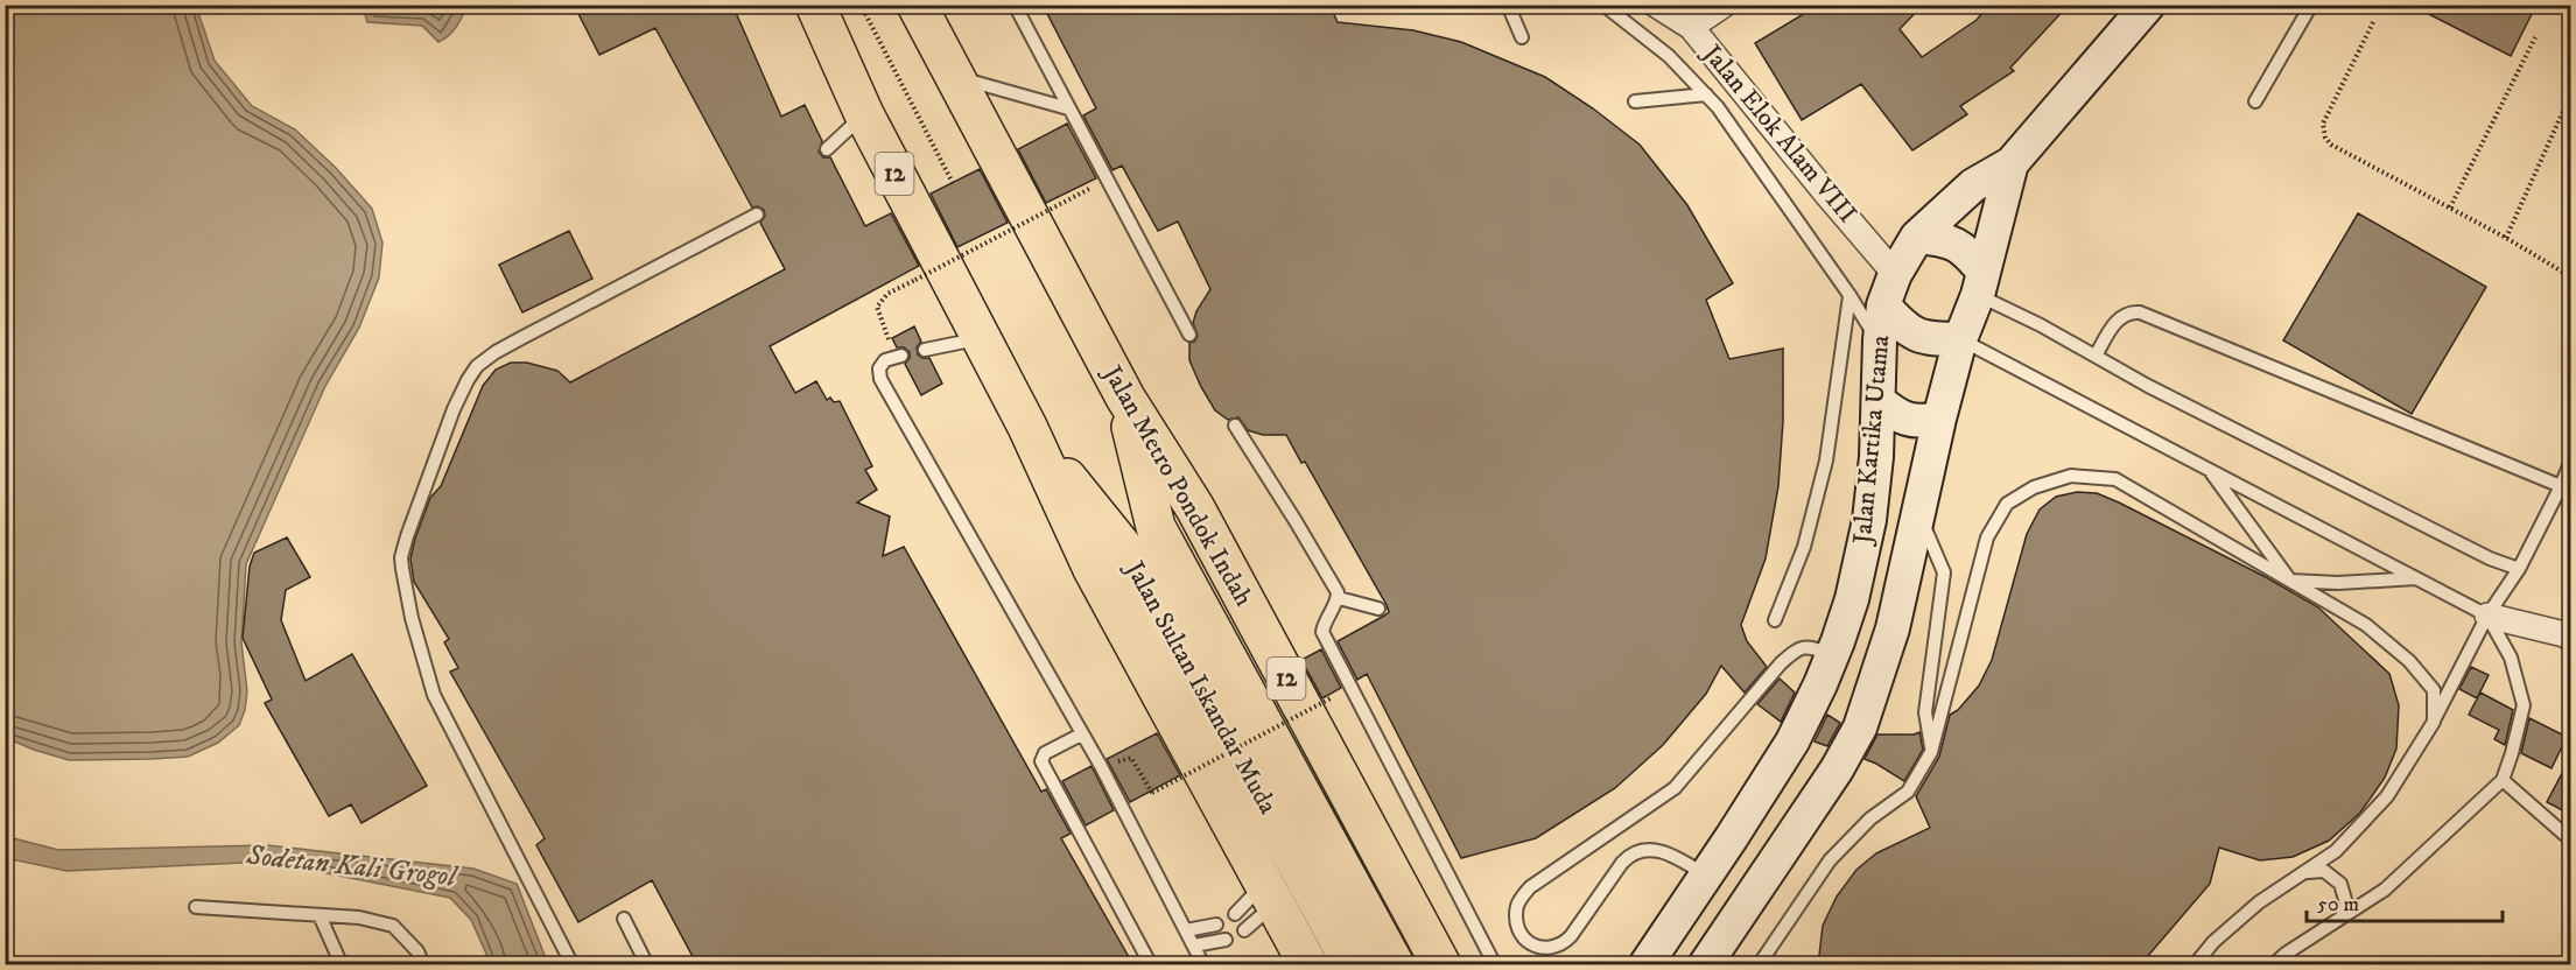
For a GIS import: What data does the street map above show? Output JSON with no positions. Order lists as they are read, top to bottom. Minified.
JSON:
{"streets":{"highway":["12","Jalan Metro Pondok Indah","Jalan Sultan Iskandar Muda"],"main road":["Jalan Kartika Utama"],"street":["Jalan Elok Alam VIII"]},"crossings":[["Jalan Elok Alam VIII","Jalan Kartika Utama"],["12","Jalan Sultan Iskandar Muda"],["Jalan Metro Pondok Indah","Jalan Sultan Iskandar Muda"]],"water":["Sodetan Kali Grogol"],"scale_bar":"50 m"}
